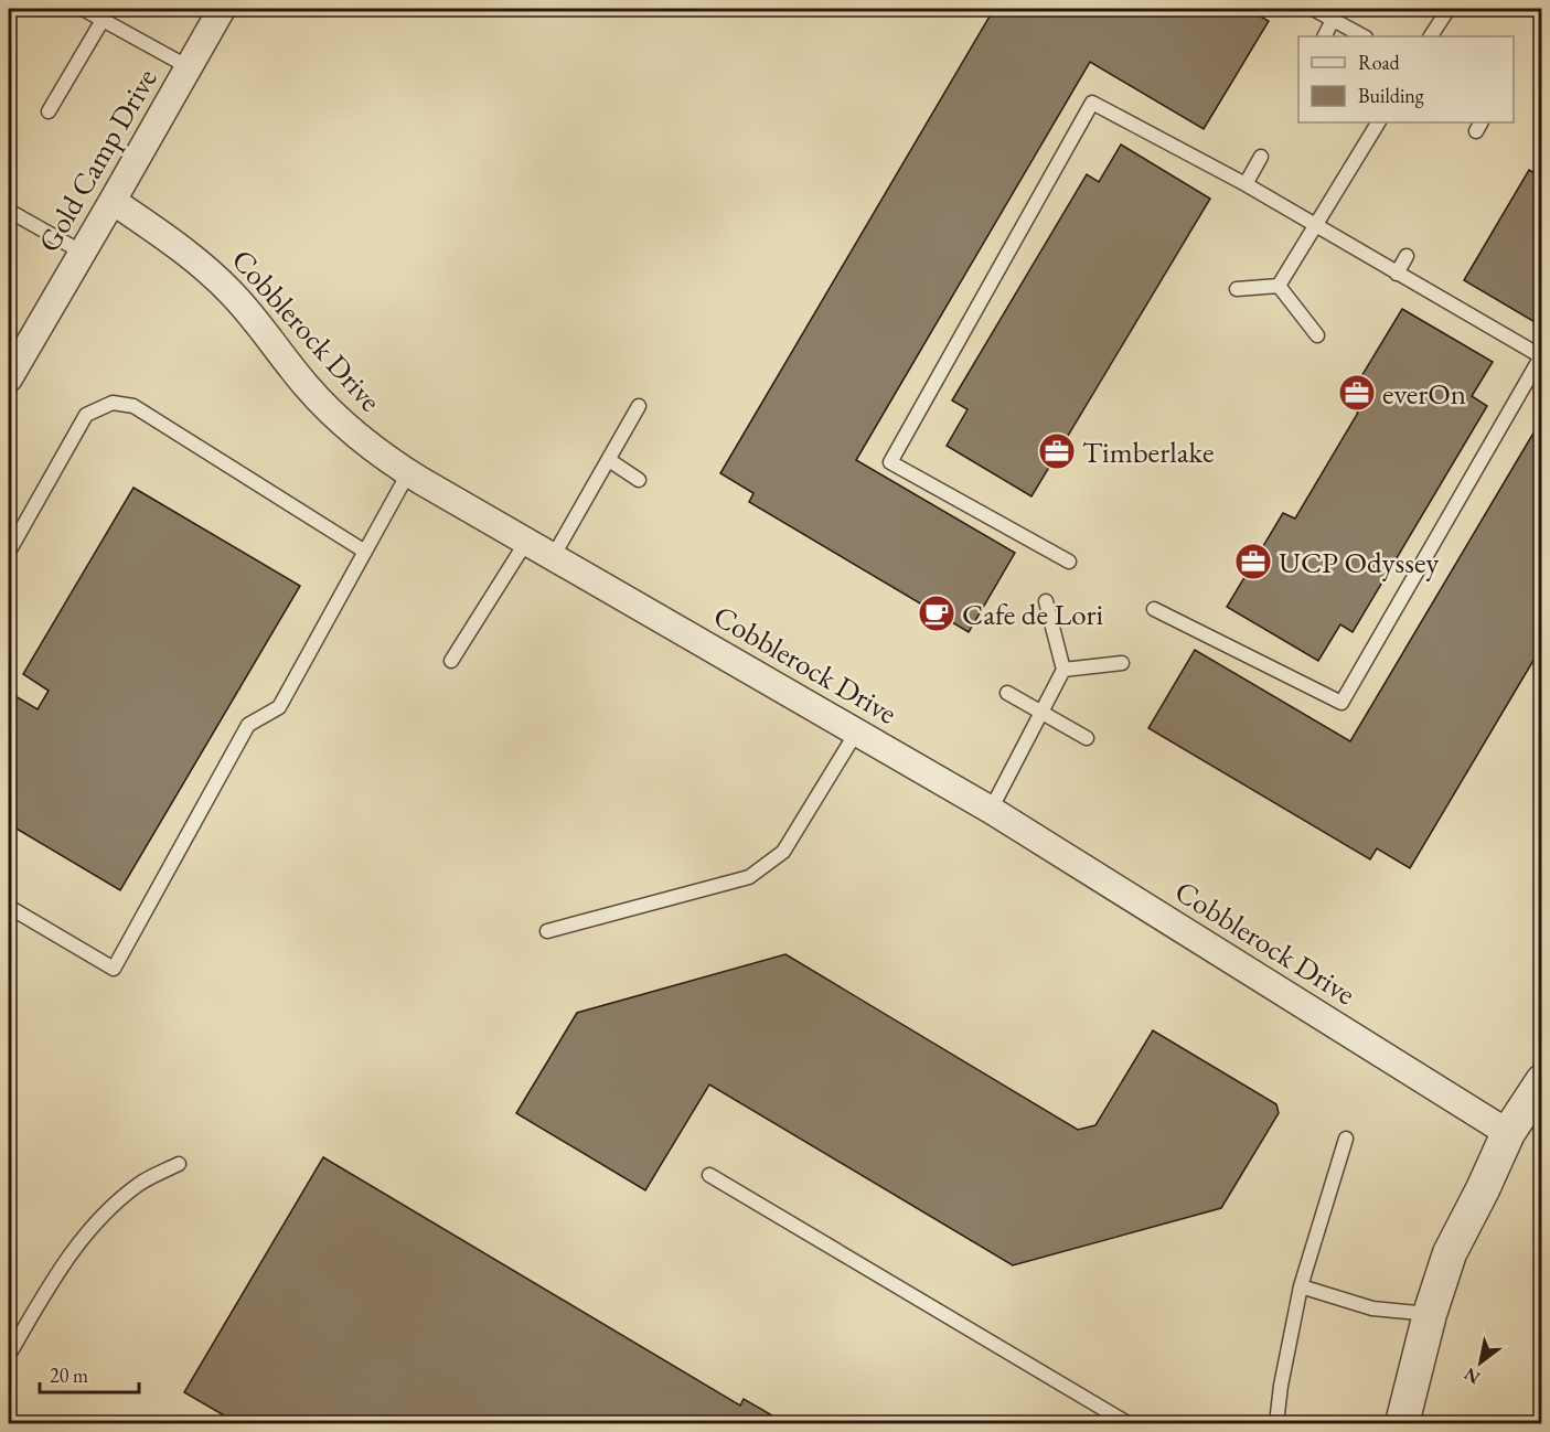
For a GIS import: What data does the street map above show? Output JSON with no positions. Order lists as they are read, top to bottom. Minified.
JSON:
{"streets":{"street":["Gold Camp Drive","Cobblerock Drive"]},"crossings":[["Gold Camp Drive","Cobblerock Drive"]],"places":{"office":["everOn","Timberlake","UCP Odyssey"],"cafe":["Cafe de Lori"]},"legend":["Road","Building"],"scale_bar":"20 m","north":"bottom left"}
